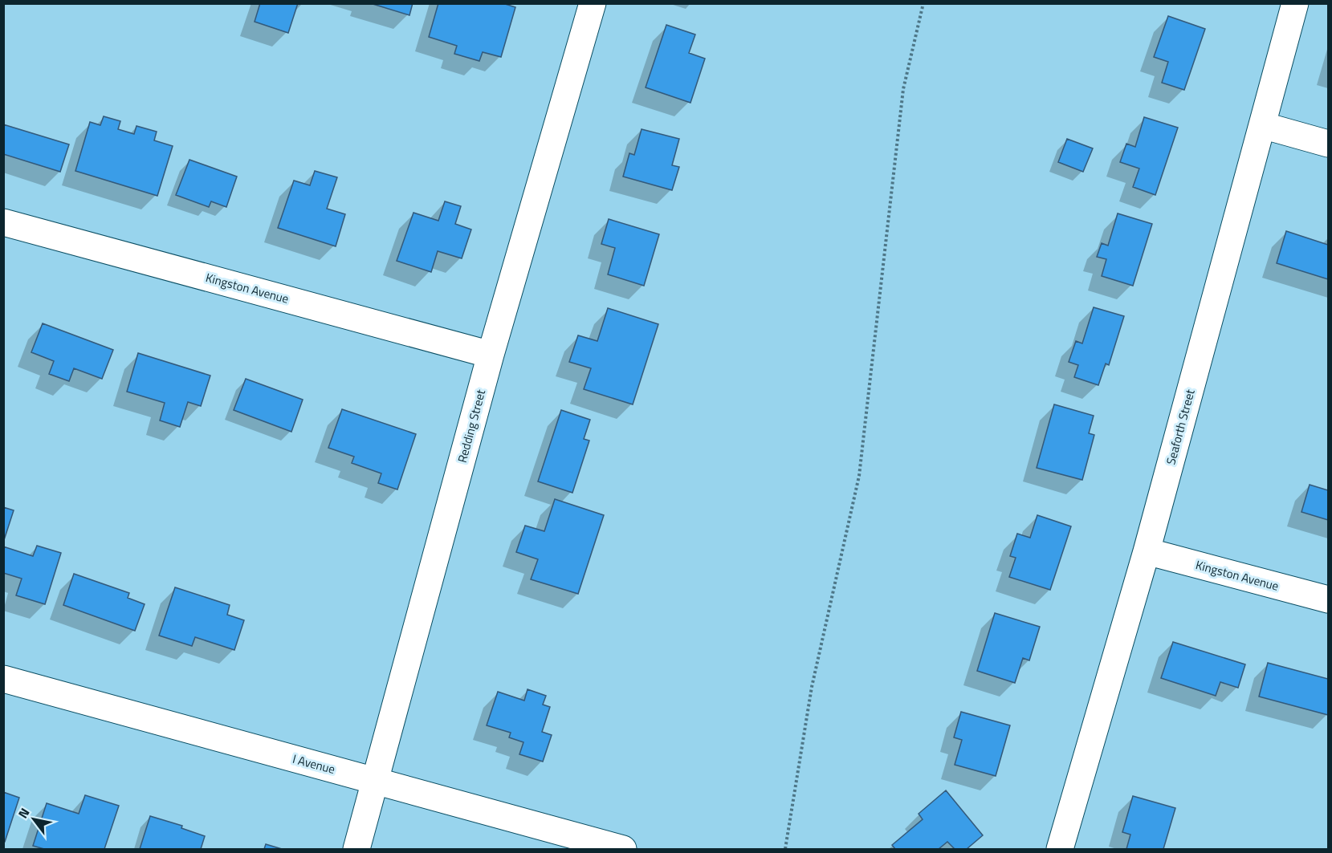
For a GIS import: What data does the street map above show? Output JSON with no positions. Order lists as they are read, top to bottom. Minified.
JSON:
{"streets":{"street":["Kingston Avenue","Redding Street","Seaforth Street","I Avenue"]},"crossings":[["Kingston Avenue","Redding Street"],["Kingston Avenue","Seaforth Street"],["Redding Street","I Avenue"]],"north":"top left"}
